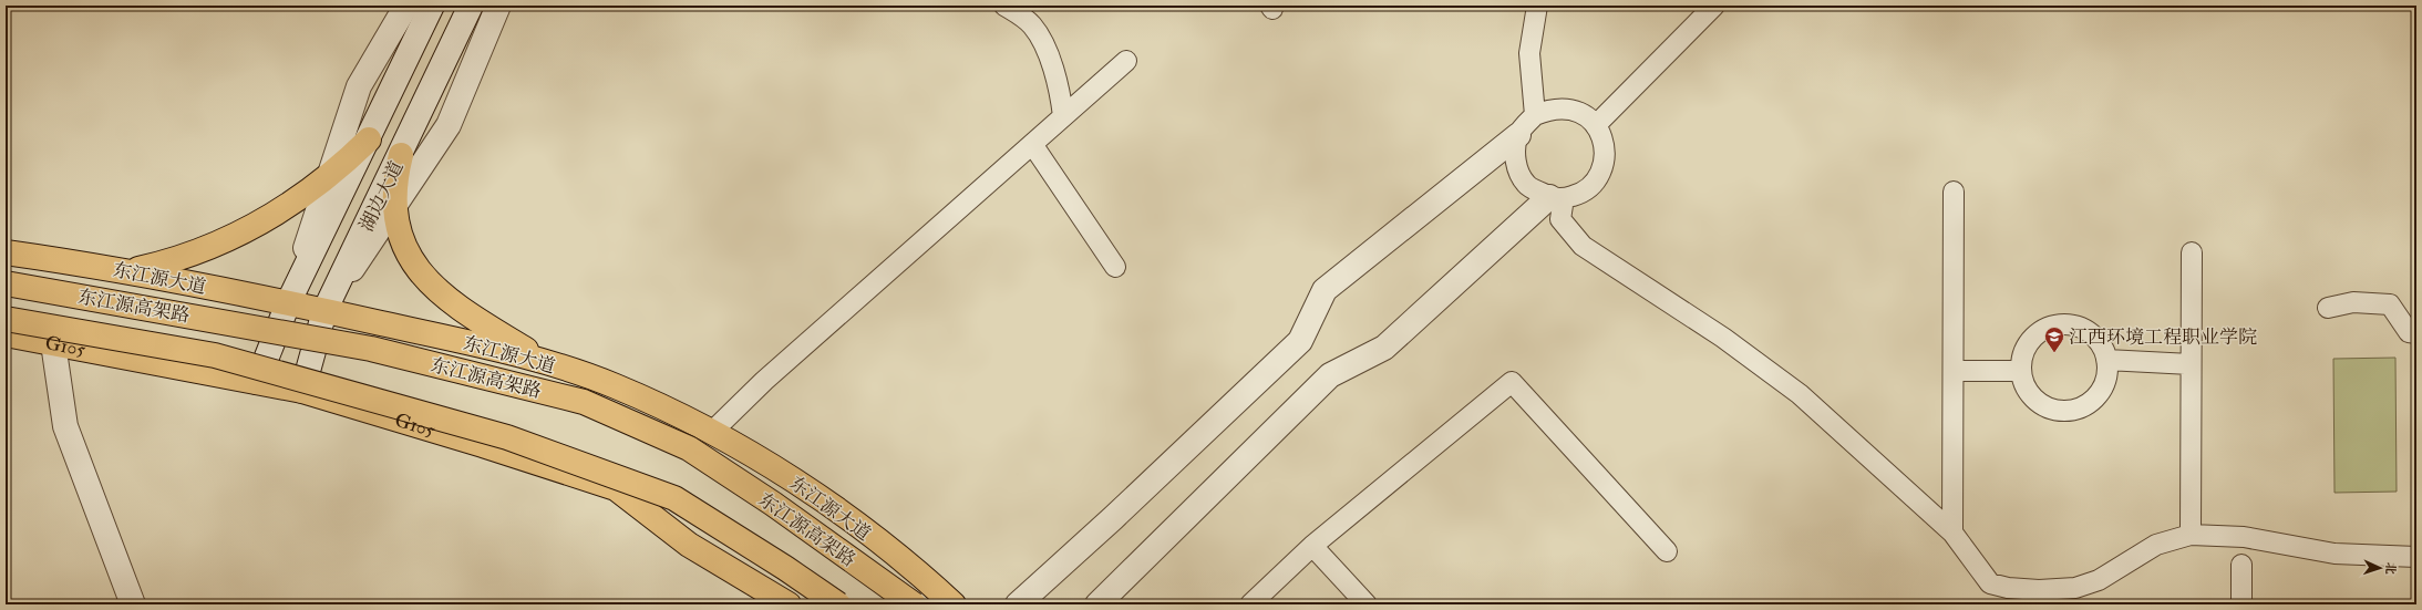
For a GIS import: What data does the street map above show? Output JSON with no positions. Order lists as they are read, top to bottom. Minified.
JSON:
{"streets":{"highway":["东江源大道","东江源高架路","G105"],"street":["湖边大道"]},"crossings":[["湖边大道","东江源大道"],["湖边大道","G105"]],"places":{"school or university":["江西环境工程职业学院"]},"north":"right"}
